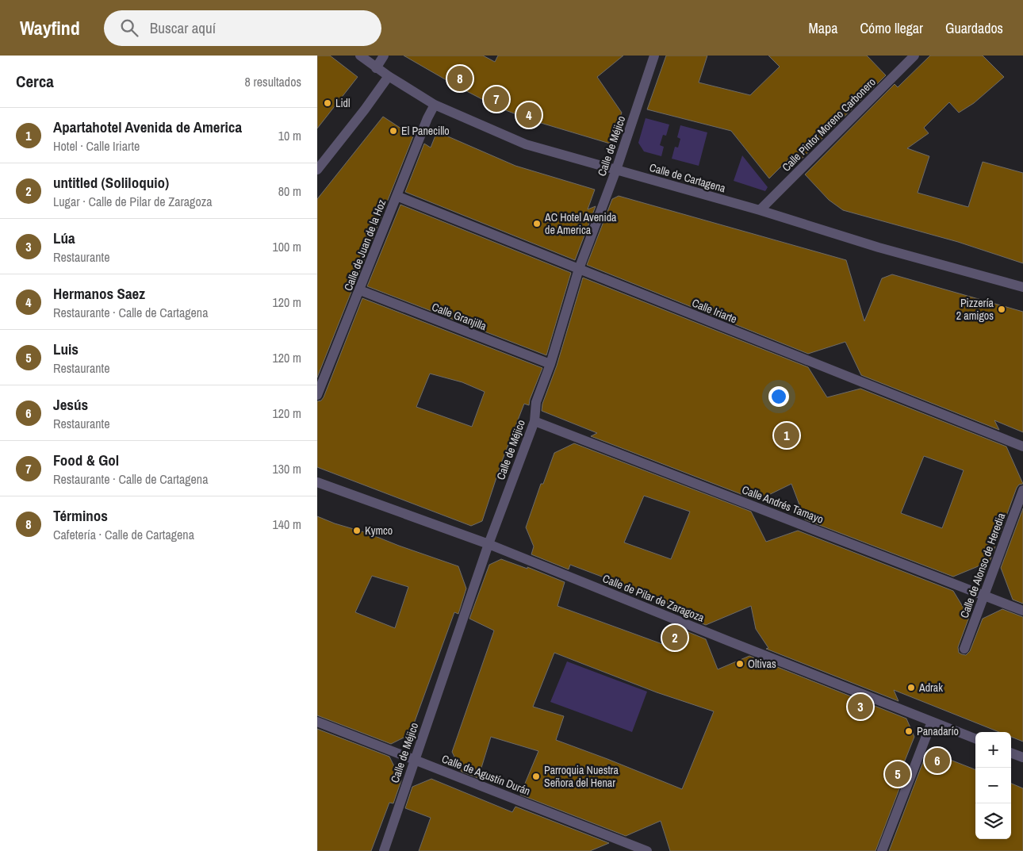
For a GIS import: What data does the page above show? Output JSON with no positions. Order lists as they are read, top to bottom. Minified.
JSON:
{"streets":{"street":["Calle Pintor Moreno Carbonero","Calle de Méjico","Calle de Cartagena","Calle de Juan de la Hoz","Calle Iriarte","Calle Granjilla","Calle Andrés Tamayo","Calle de Alonso de Heredia","Calle de Pilar de Zaragoza","Calle de Agustín Durán"]},"crossings":[["Calle Pintor Moreno Carbonero","Calle de Cartagena"],["Calle de Méjico","Calle de Cartagena"],["Calle de Méjico","Calle Iriarte"],["Calle de Méjico","Calle Granjilla"],["Calle de Méjico","Calle Andrés Tamayo"],["Calle de Méjico","Calle de Pilar de Zaragoza"],["Calle de Méjico","Calle de Agustín Durán"],["Calle de Cartagena","Calle de Juan de la Hoz"],["Calle de Juan de la Hoz","Calle Iriarte"],["Calle de Juan de la Hoz","Calle Granjilla"],["Calle Andrés Tamayo","Calle de Alonso de Heredia"]],"places":["Lidl","El Panecillo","AC Hotel Avenida de America","Pizzería 2 amigos","Kymco","Oltivas","Adrak","Panadarío","Parroquia Nuestra Señora del Henar"],"page":{"header":"Wayfind","search":"Buscar aquí","nav":["Mapa","Cómo llegar","Guardados"],"heading":["Cerca","8 resultados"],"pins":["8","7","4","1","2","3","6","5"],"list":[{"mark":"1","name":"Apartahotel Avenida de America","note":"Hotel · Calle Iriarte","value":"10 m"},{"mark":"2","name":"untitled (Soliloquio)","note":"Lugar · Calle de Pilar de Zaragoza","value":"80 m"},{"mark":"3","name":"Lúa","note":"Restaurante","value":"100 m"},{"mark":"4","name":"Hermanos Saez","note":"Restaurante · Calle de Cartagena","value":"120 m"},{"mark":"5","name":"Luis","note":"Restaurante","value":"120 m"},{"mark":"6","name":"Jesús","note":"Restaurante","value":"120 m"},{"mark":"7","name":"Food & Gol","note":"Restaurante · Calle de Cartagena","value":"130 m"},{"mark":"8","name":"Términos","note":"Cafetería · Calle de Cartagena","value":"140 m"}],"map_buttons":["+","−"]}}
